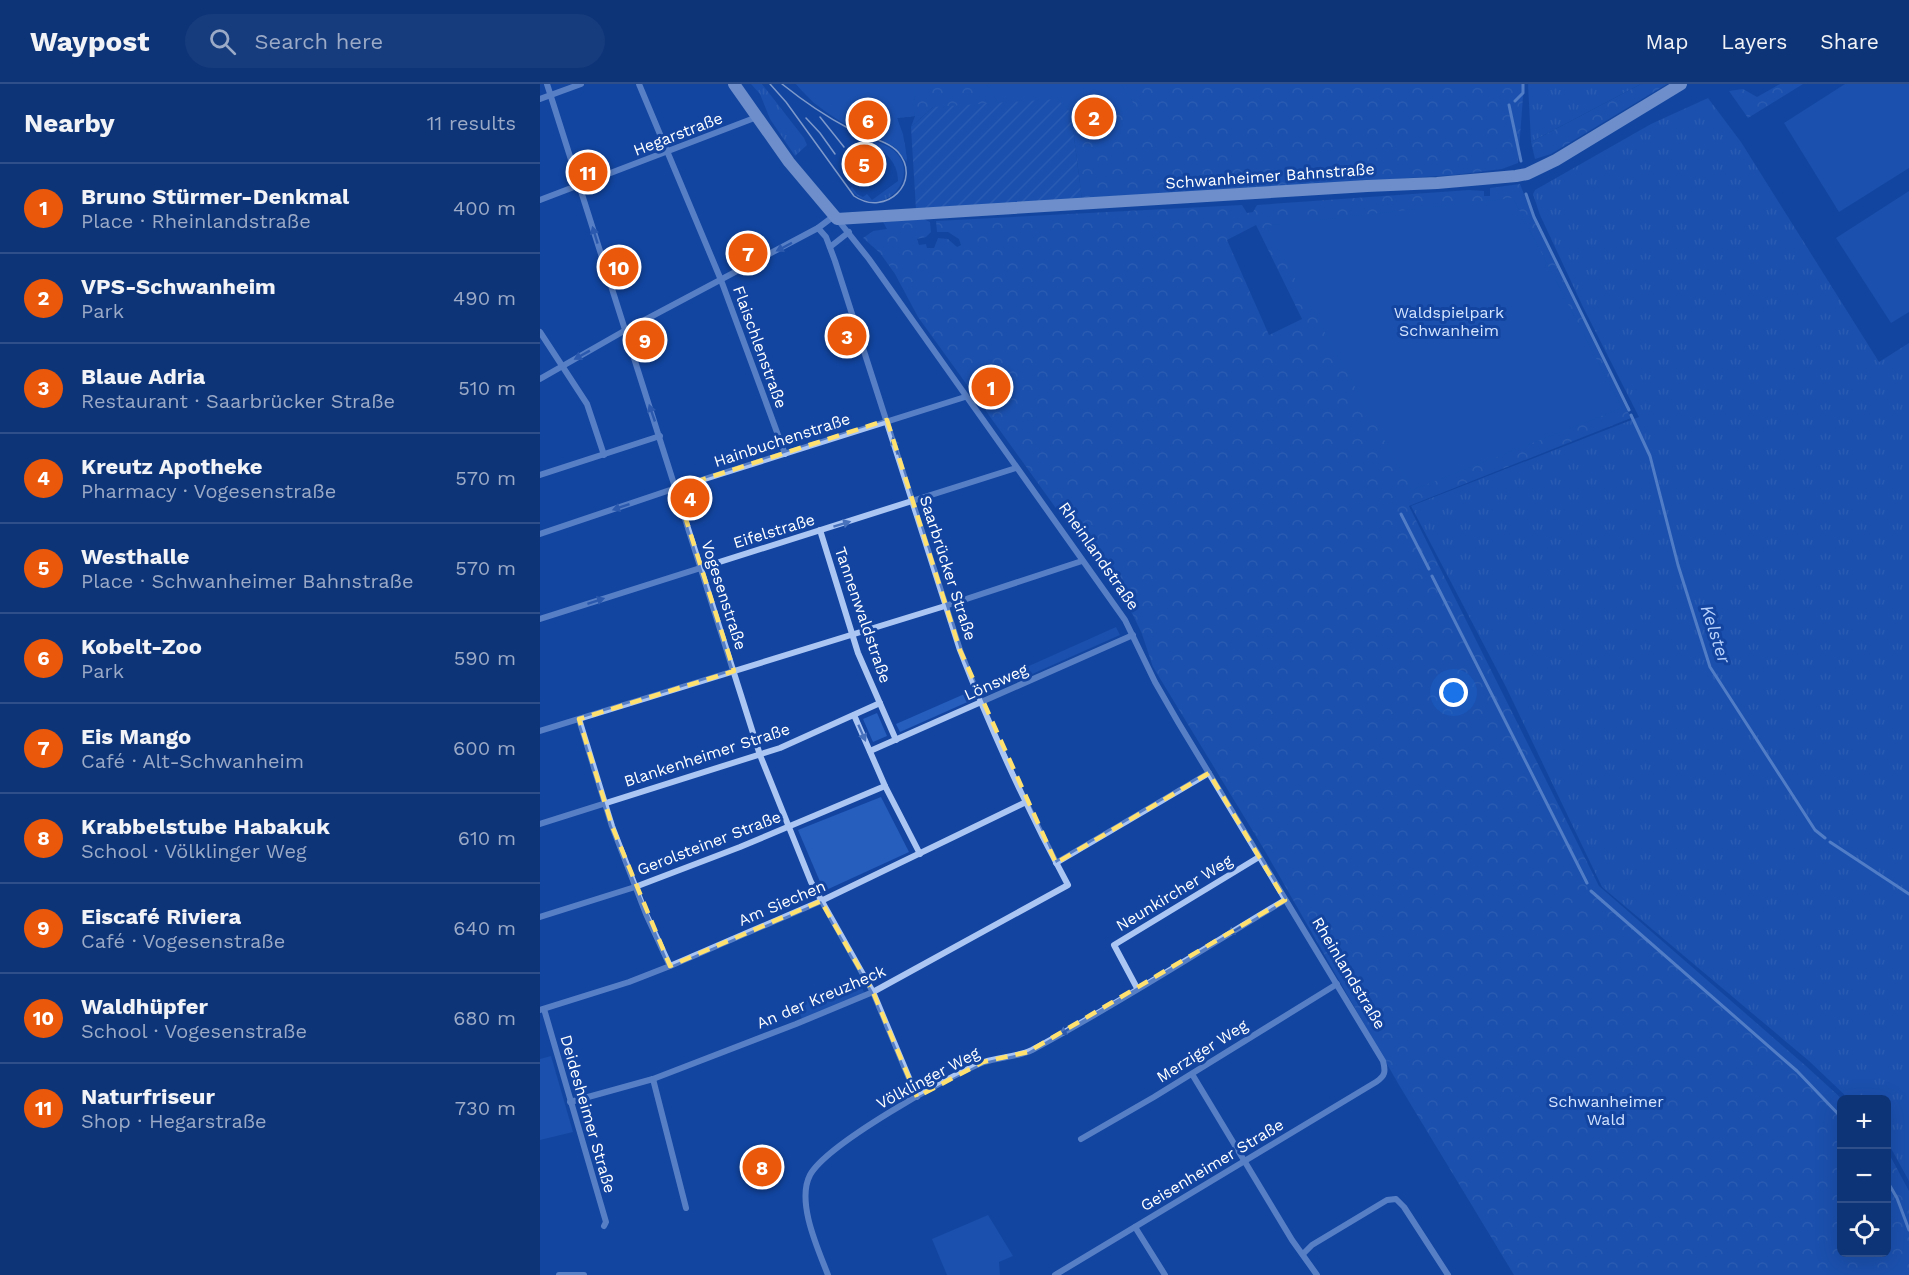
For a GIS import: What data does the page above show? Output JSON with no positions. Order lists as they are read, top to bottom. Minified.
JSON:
{"streets":{"street":["Hegarstraße","Schwanheimer Bahnstraße","Flaischlenstraße","Hainbuchenstraße","Eifelstraße","Rheinlandstraße","Saarbrücker Straße","Vogesenstraße","Tannenwaldstraße","Lönsweg","Blankenheimer Straße","Gerolsteiner Straße","Neunkircher Weg","Am Siechen","An der Kreuzheck","Merziger Weg","Völklinger Weg","Deidesheimer Straße","Geisenheimer Straße"]},"crossings":[["Hegarstraße","Flaischlenstraße"],["Hegarstraße","Rheinlandstraße"],["Hegarstraße","Vogesenstraße"],["Schwanheimer Bahnstraße","Rheinlandstraße"],["Flaischlenstraße","Hainbuchenstraße"],["Hainbuchenstraße","Rheinlandstraße"],["Hainbuchenstraße","Saarbrücker Straße"],["Hainbuchenstraße","Vogesenstraße"],["Eifelstraße","Rheinlandstraße"],["Eifelstraße","Saarbrücker Straße"],["Eifelstraße","Vogesenstraße"],["Eifelstraße","Tannenwaldstraße"],["Rheinlandstraße","Lönsweg"],["Rheinlandstraße","Neunkircher Weg"],["Rheinlandstraße","Merziger Weg"],["Rheinlandstraße","Völklinger Weg"],["Rheinlandstraße","Geisenheimer Straße"],["Saarbrücker Straße","Lönsweg"],["Saarbrücker Straße","Am Siechen"],["Saarbrücker Straße","An der Kreuzheck"],["Vogesenstraße","Blankenheimer Straße"],["Vogesenstraße","Gerolsteiner Straße"],["Vogesenstraße","Am Siechen"],["Vogesenstraße","An der Kreuzheck"],["Vogesenstraße","Völklinger Weg"],["Tannenwaldstraße","Lönsweg"],["Tannenwaldstraße","Blankenheimer Straße"],["Neunkircher Weg","Völklinger Weg"],["Am Siechen","Deidesheimer Straße"],["An der Kreuzheck","Deidesheimer Straße"]],"one_way":["Eifelstraße","Völklinger Weg"],"water":["Kelster"],"parks":["Waldspielpark Schwanheim","Schwanheimer Wald"],"page":{"header":"Waypost","search":"Search here","nav":["Map","Layers","Share"],"heading":["Nearby","11 results"],"pins":["2","6","5","11","7","10","3","9","1","4","8"],"list":[{"mark":"1","name":"Bruno Stürmer-Denkmal","note":"Place · Rheinlandstraße","value":"400 m"},{"mark":"2","name":"VPS-Schwanheim","note":"Park","value":"490 m"},{"mark":"3","name":"Blaue Adria","note":"Restaurant · Saarbrücker Straße","value":"510 m"},{"mark":"4","name":"Kreutz Apotheke","note":"Pharmacy · Vogesenstraße","value":"570 m"},{"mark":"5","name":"Westhalle","note":"Place · Schwanheimer Bahnstraße","value":"570 m"},{"mark":"6","name":"Kobelt-Zoo","note":"Park","value":"590 m"},{"mark":"7","name":"Eis Mango","note":"Café · Alt-Schwanheim","value":"600 m"},{"mark":"8","name":"Krabbelstube Habakuk","note":"School · Völklinger Weg","value":"610 m"},{"mark":"9","name":"Eiscafé Riviera","note":"Café · Vogesenstraße","value":"640 m"},{"mark":"10","name":"Waldhüpfer","note":"School · Vogesenstraße","value":"680 m"},{"mark":"11","name":"Naturfriseur","note":"Shop · Hegarstraße","value":"730 m"}],"map_buttons":["+","−"]}}
